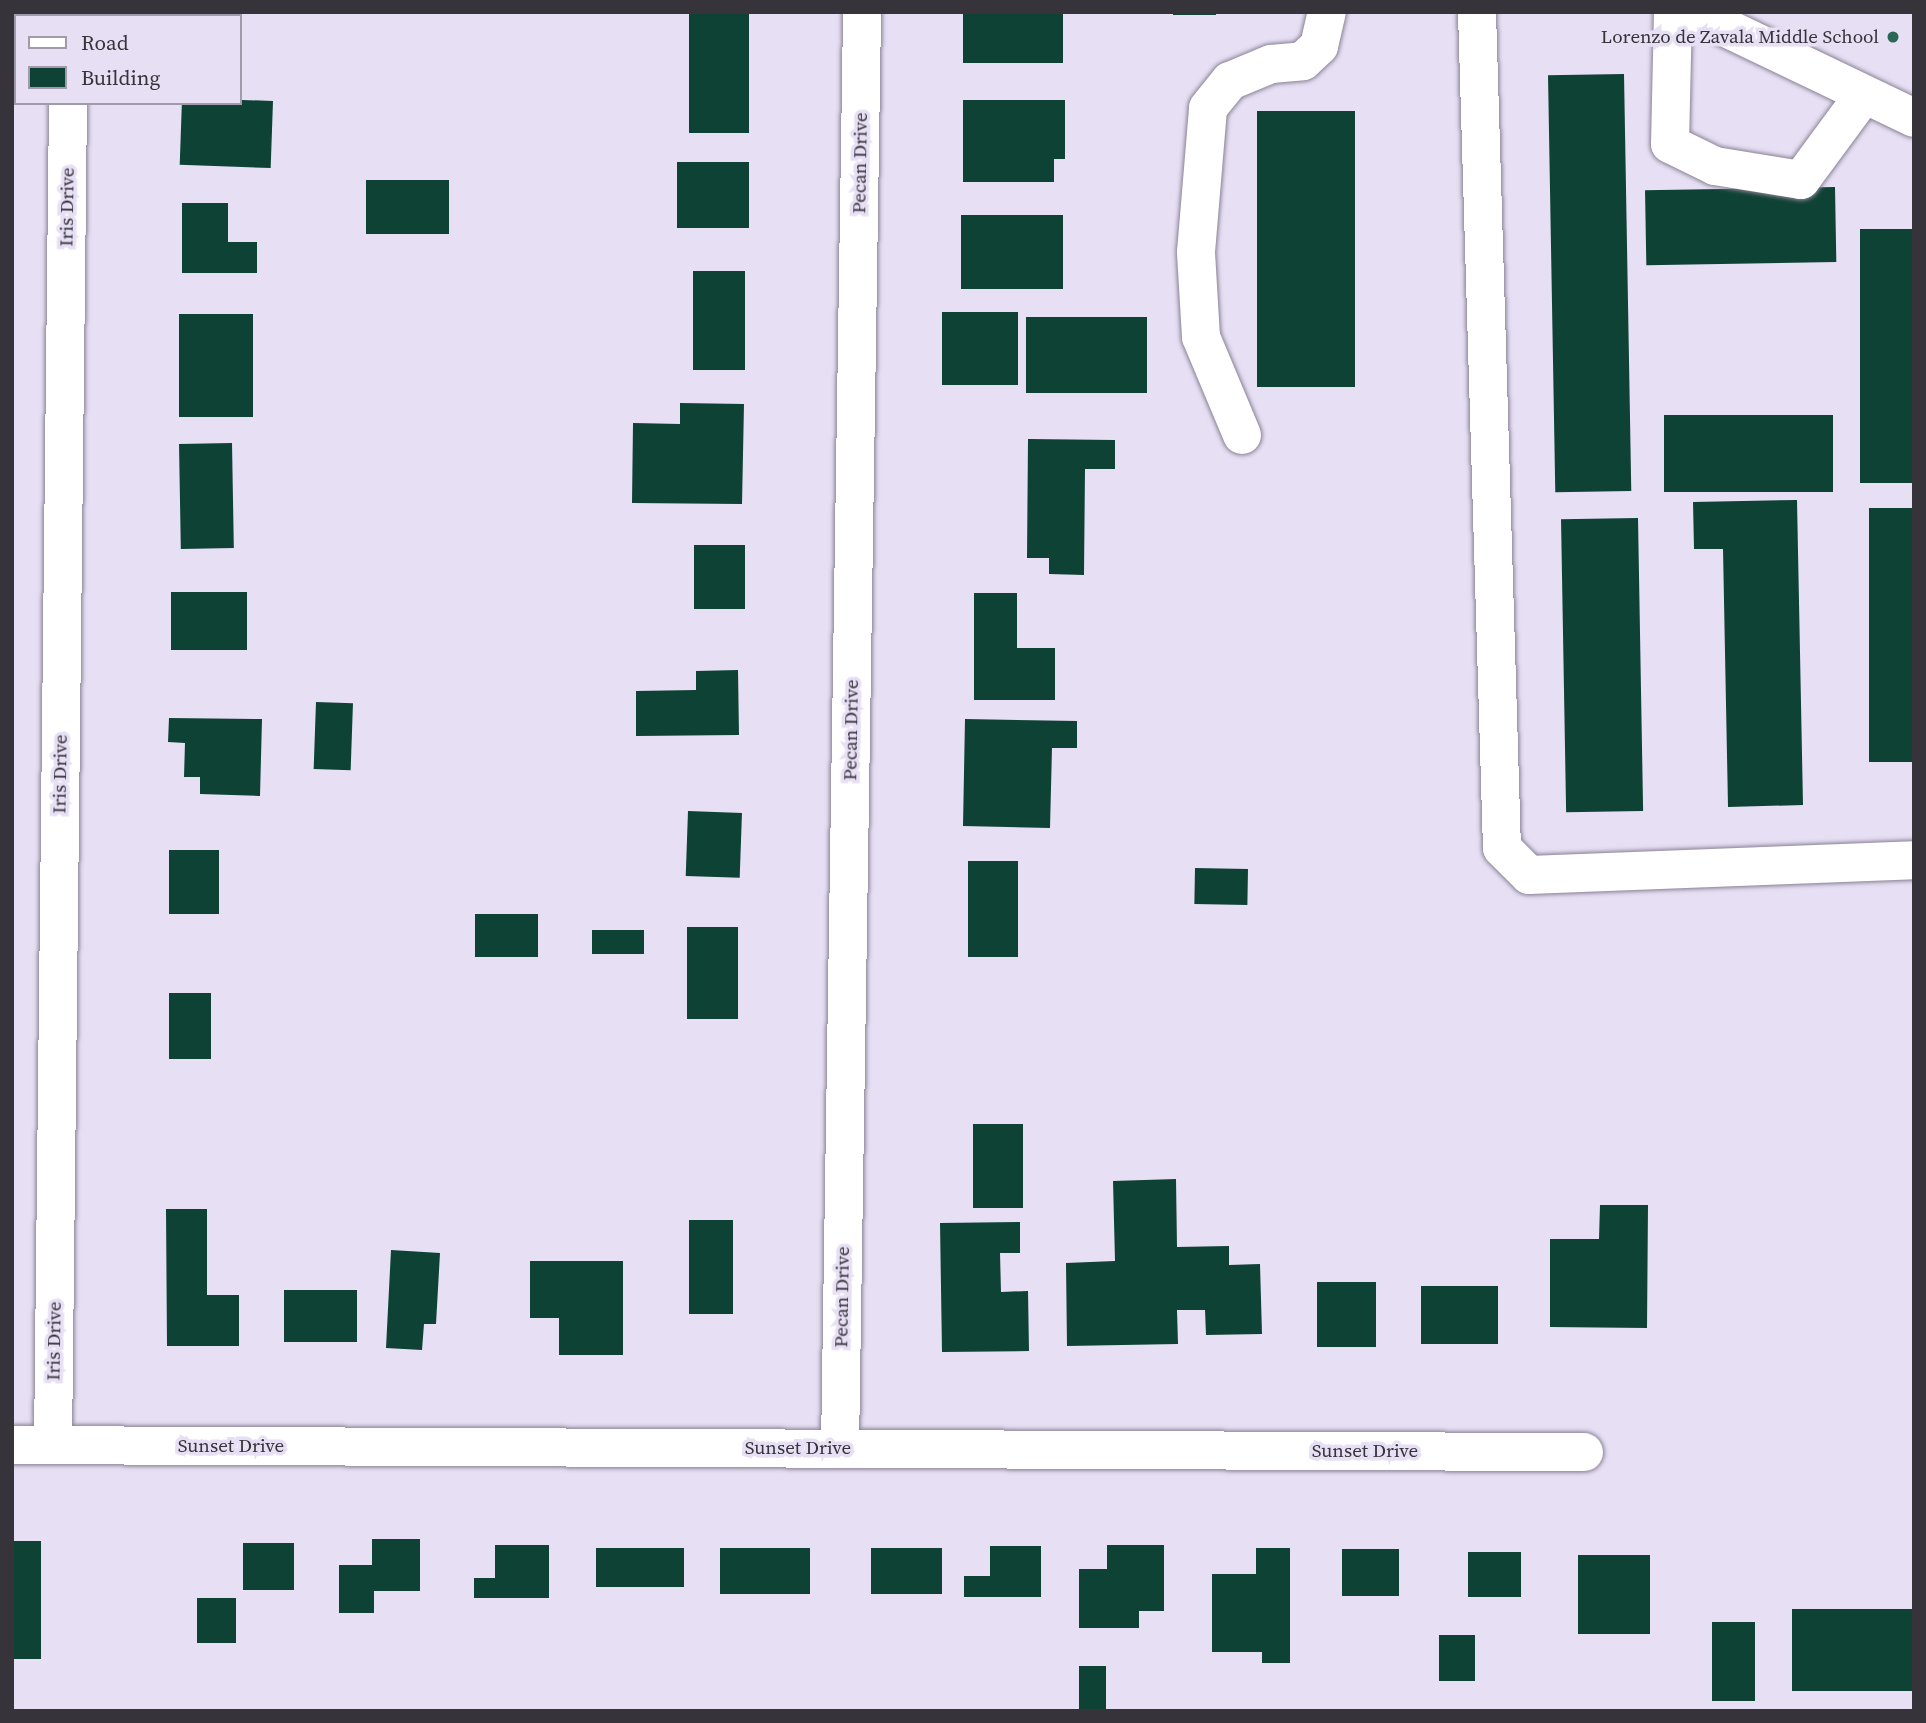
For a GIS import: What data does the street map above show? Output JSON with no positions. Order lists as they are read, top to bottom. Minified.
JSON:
{"streets":{"street":["Pecan Drive","Iris Drive","Sunset Drive"]},"crossings":[["Pecan Drive","Sunset Drive"],["Iris Drive","Sunset Drive"]],"places":["Lorenzo de Zavala Middle School"],"legend":["Road","Building"]}
